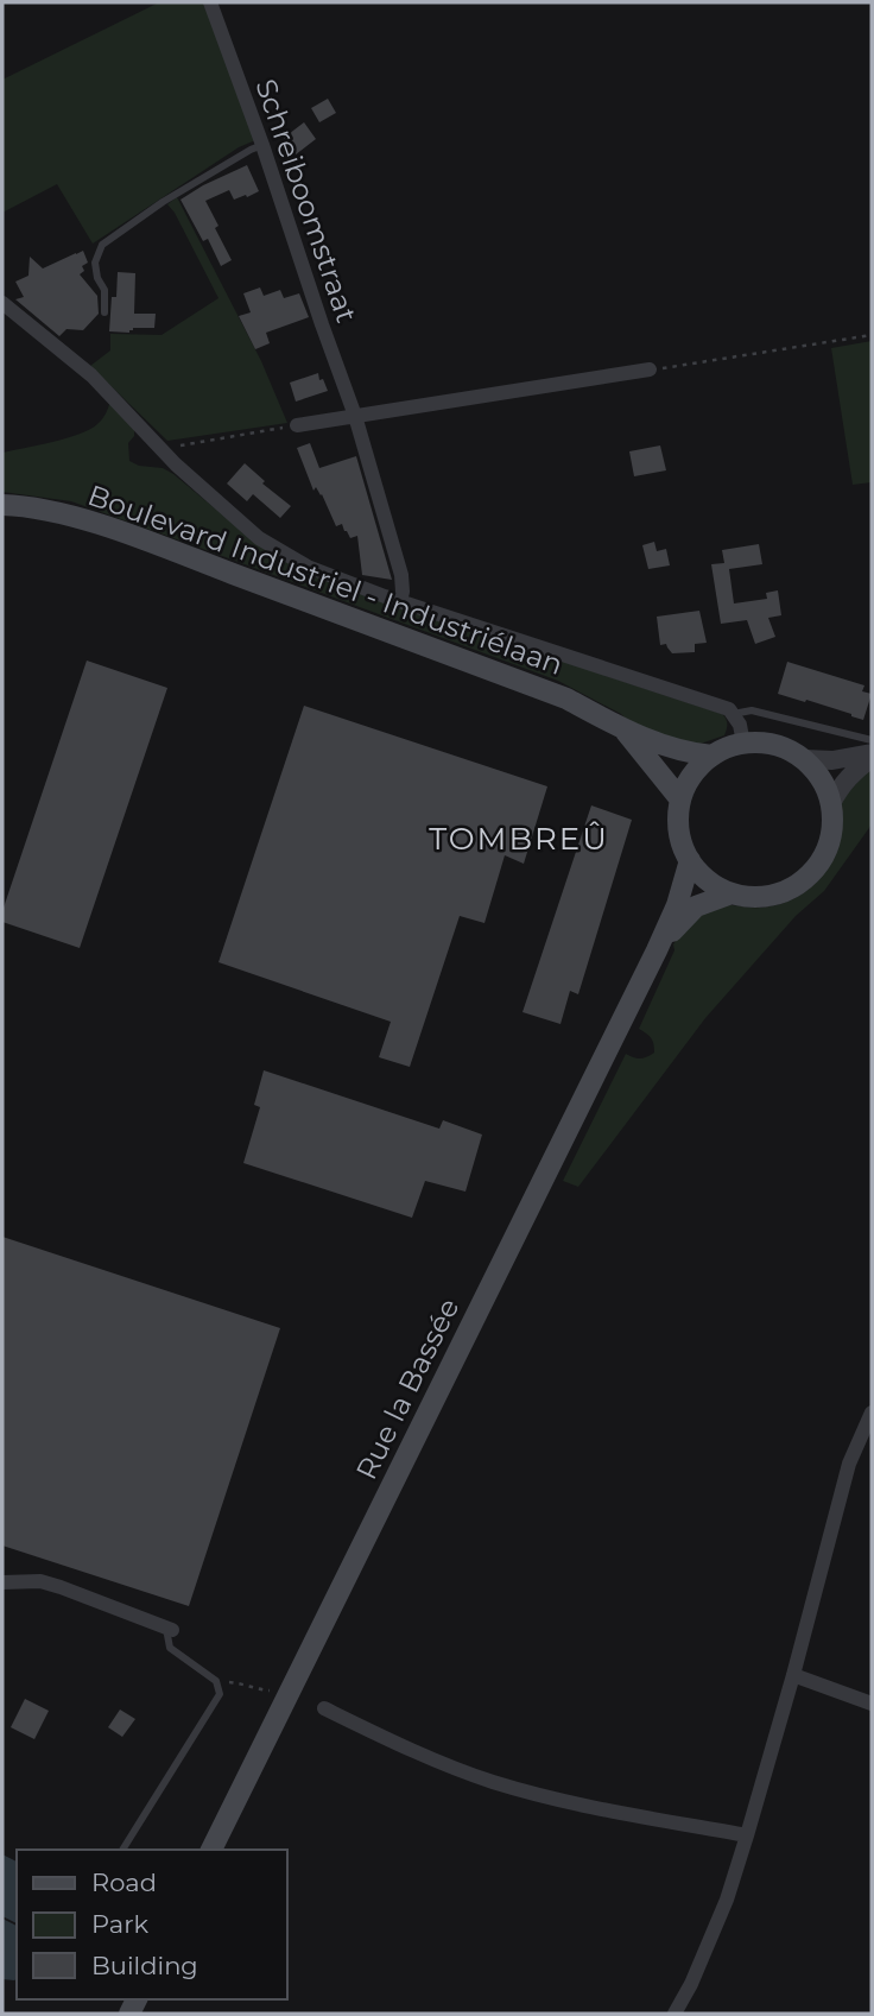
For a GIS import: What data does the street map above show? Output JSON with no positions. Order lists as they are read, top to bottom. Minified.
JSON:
{"streets":{"main road":["Boulevard Industriel - Industriélaan","Rue la Bassée"],"street":["Schreiboomstraat"]},"crossings":[["Boulevard Industriel - Industriélaan","Rue la Bassée"]],"districts":["TOMBREÛ"],"legend":["Road","Park","Building"]}
